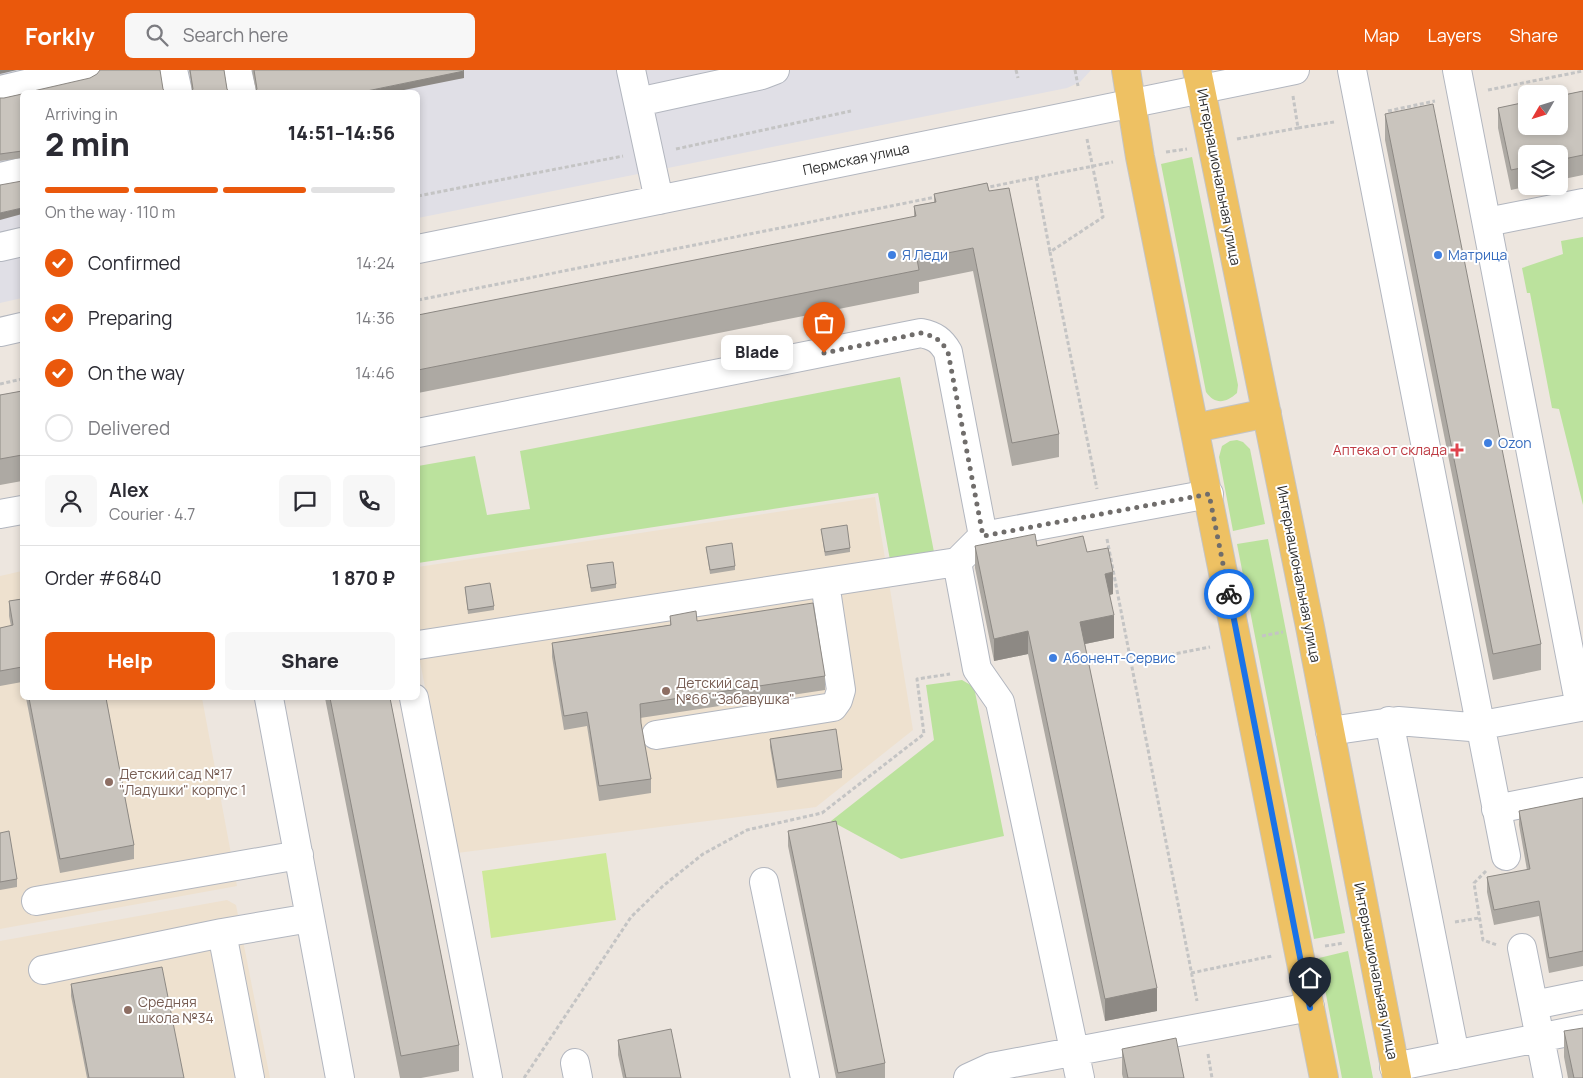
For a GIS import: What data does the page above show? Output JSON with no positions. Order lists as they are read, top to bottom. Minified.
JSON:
{"streets":{"main road":["Интернациональная улица"],"street":["Пермская улица"]},"crossings":[["Пермская улица","Интернациональная улица"]],"places":{"other":["Я Леди","Матрица","Blade","Ozon","Абонент-Сервис","Детский сад №66 \"Забавушка\"","Детский сад №17 \"Ладушки\" корпус 1","Средняя школа №34"],"health":["Аптека от склада"]},"north":"bottom left","page":{"header":"Forkly","search":"Search here","nav":["Map","Layers","Share"],"heading":["2 min","Arriving in","14:51–14:56"],"panel":["Alex","Courier · 4.7","Order #6840","1 870 ₽"],"bar":"On the way · 110 m","list":[["Confirmed","14:24"],["Preparing","14:36"],["On the way","14:46"],"Delivered"],"bubble":"Blade","buttons":["Help","Share"]}}
